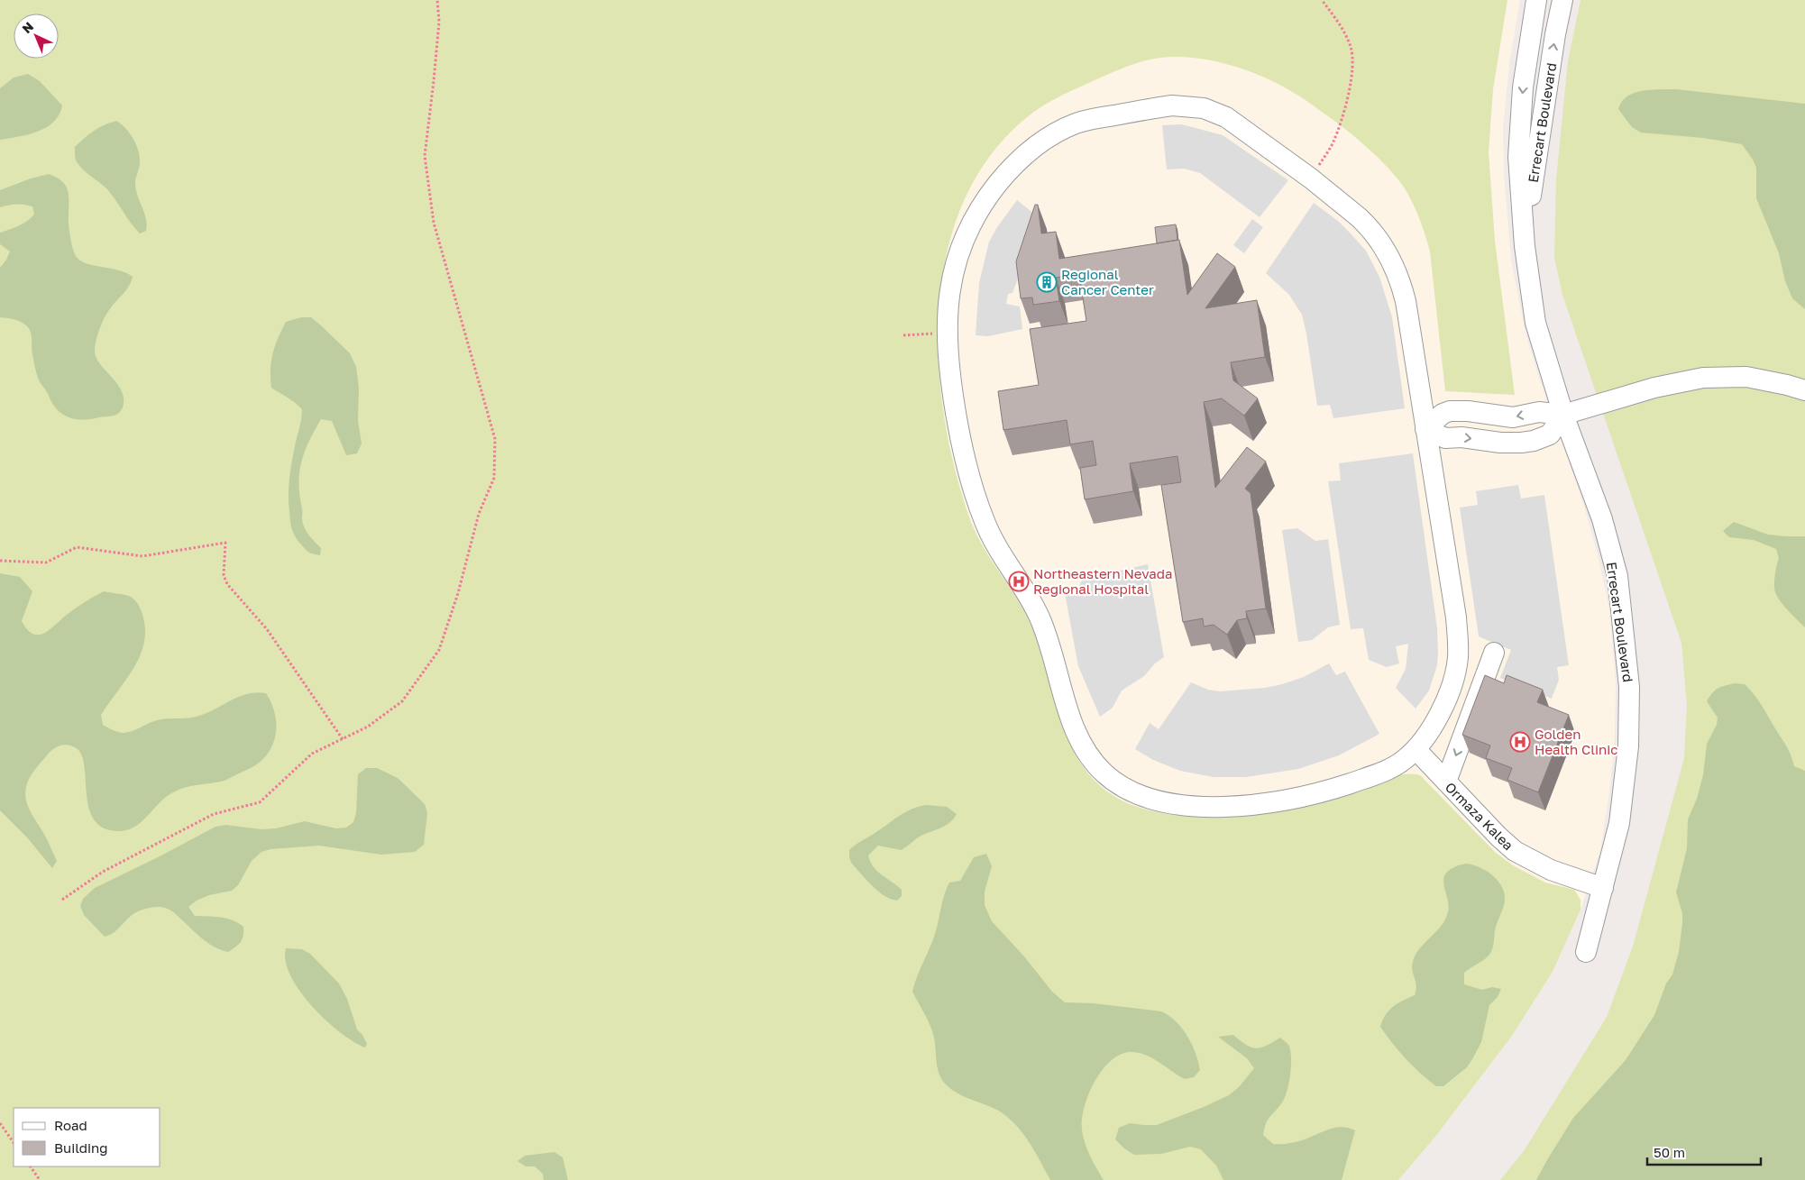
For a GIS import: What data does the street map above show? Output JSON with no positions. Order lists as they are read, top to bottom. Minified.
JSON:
{"streets":{"street":["Errecart Boulevard","Ormaza Kalea"]},"crossings":[["Errecart Boulevard","Ormaza Kalea"]],"places":{"building":["Regional Cancer Center"],"hospital":["Northeastern Nevada Regional Hospital","Golden Health Clinic"]},"legend":["Road","Building"],"scale_bar":"50 m","north":"top left"}
